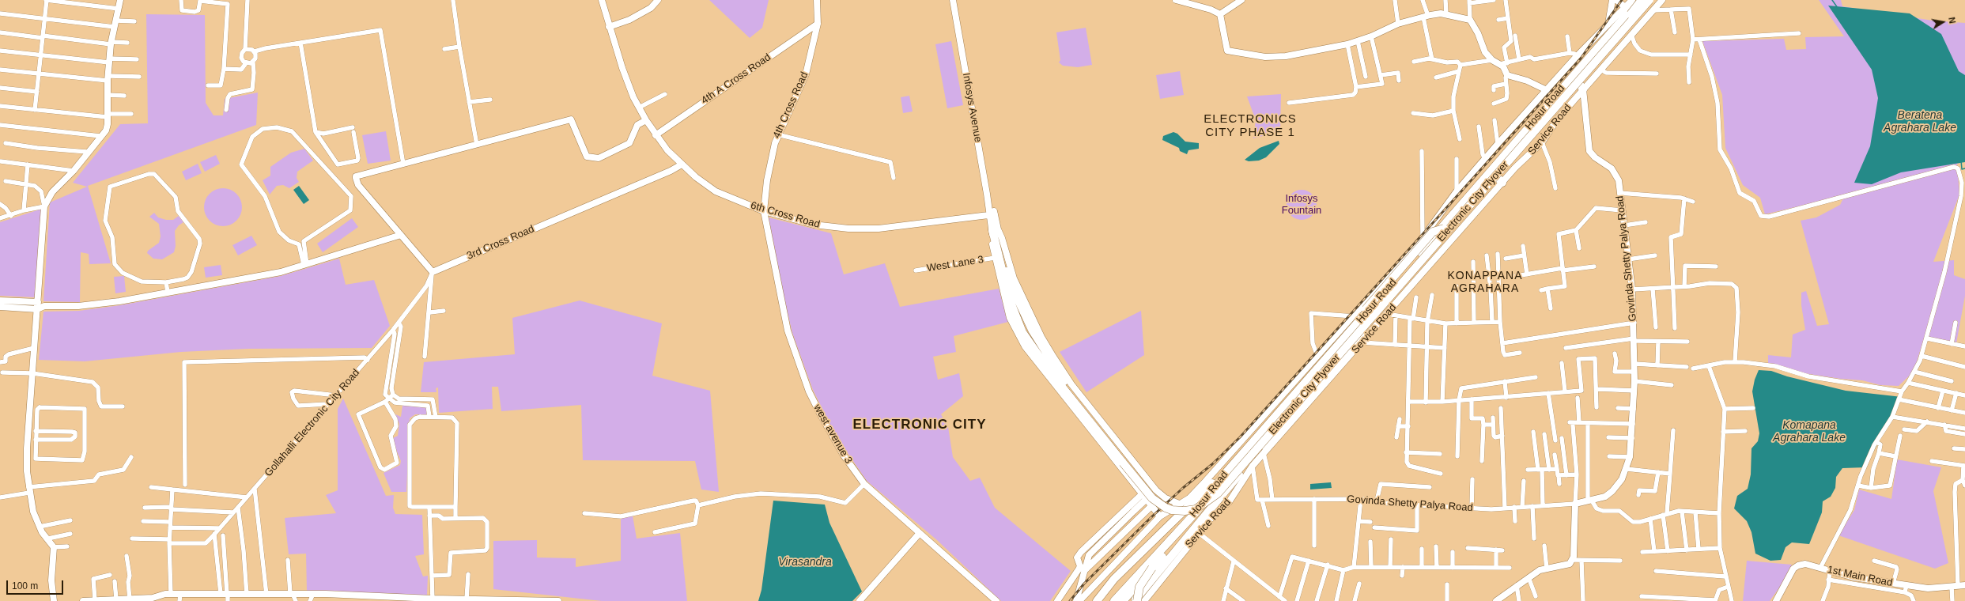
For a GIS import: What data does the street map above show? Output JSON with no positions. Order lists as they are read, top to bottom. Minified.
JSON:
{"streets":{"highway":["Hosur Road","Electronic City Flyover"],"street":["4th A Cross Road","4th Cross Road","Infosys Avenue","Service Road","6th Cross Road","3rd Cross Road","Govinda Shetty Palya Road","West Lane 3","Gollahalli Electronic City Road","west avenue 3","1st Main Road"]},"crossings":[["4th A Cross Road","4th Cross Road"],["4th A Cross Road","6th Cross Road"],["4th Cross Road","6th Cross Road"],["4th Cross Road","west avenue 3"],["Infosys Avenue","Electronic City Flyover"],["Infosys Avenue","6th Cross Road"],["Hosur Road","Service Road"],["Hosur Road","Govinda Shetty Palya Road"],["Service Road","Govinda Shetty Palya Road"],["6th Cross Road","3rd Cross Road"],["6th Cross Road","west avenue 3"],["3rd Cross Road","Gollahalli Electronic City Road"]],"districts":["ELECTRONICS CITY PHASE 1","KONAPPANA AGRAHARA","ELECTRONIC CITY"],"water":["Beratena Agrahara Lake","Komapana Agrahara Lake","Virasandra"],"parks":["Infosys Fountain"],"scale_bar":"100 m","north":"right"}
